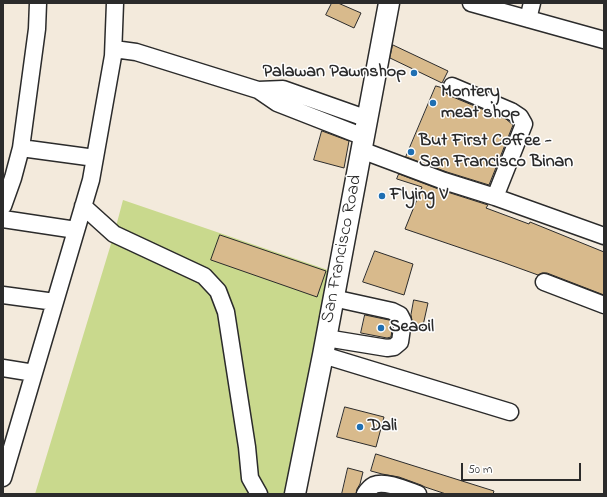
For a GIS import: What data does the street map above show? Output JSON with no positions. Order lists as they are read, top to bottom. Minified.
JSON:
{"streets":{"main road":["San Francisco Road"]},"places":["Palawan Pawnshop","Montery meat shop","But First Coffee - San Francisco Binan","Flying V","Seaoil","Dali"],"scale_bar":"50 m"}
